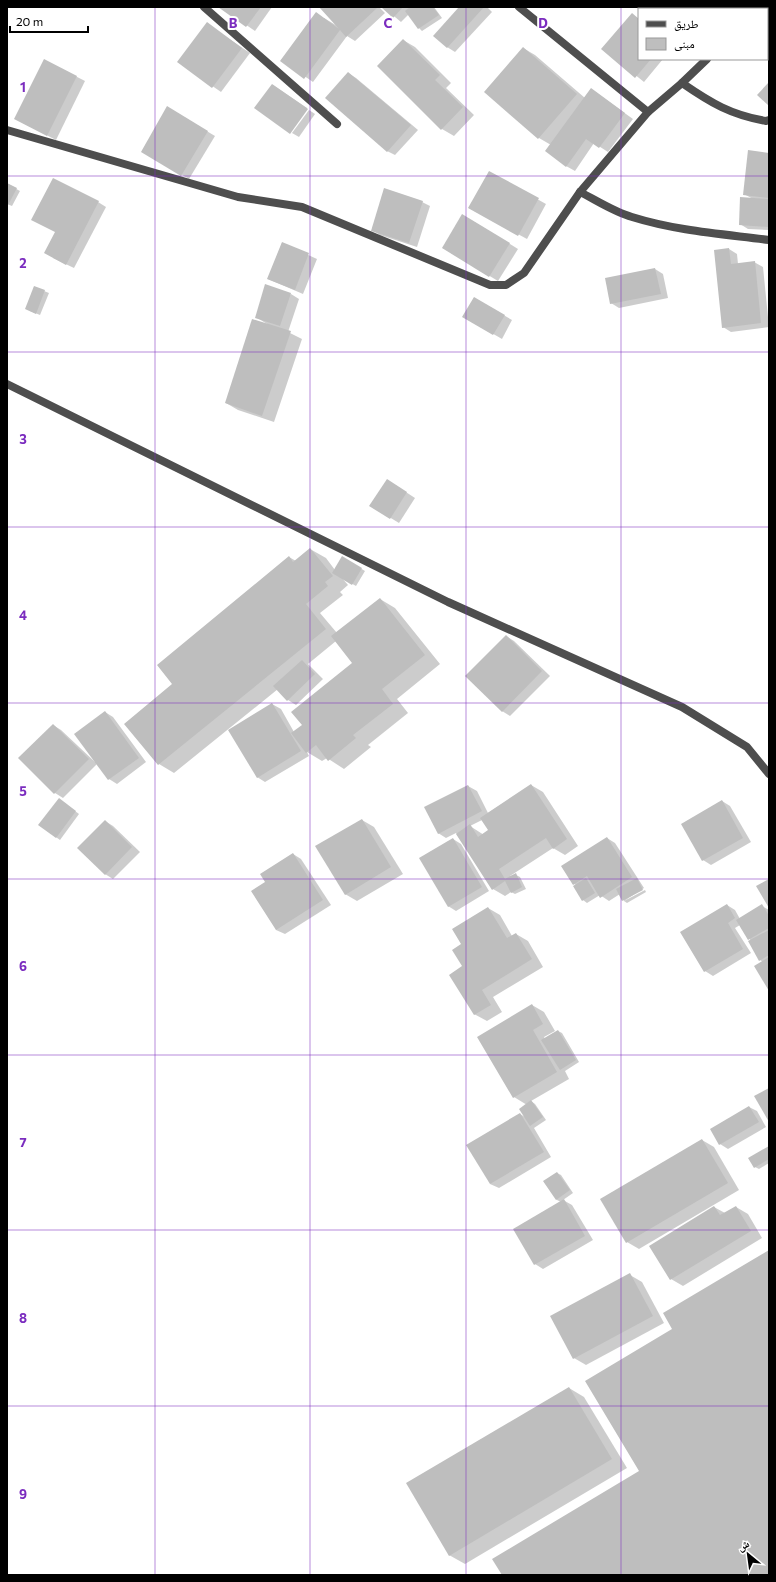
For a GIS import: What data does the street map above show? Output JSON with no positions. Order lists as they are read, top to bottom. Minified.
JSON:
{"legend":["طريق","مبنى"],"scale_bar":"20 m","north":"top left","grid":{"columns":["B","C","D"],"rows":["1","2","3","4","5","6","7","8","9"]}}
